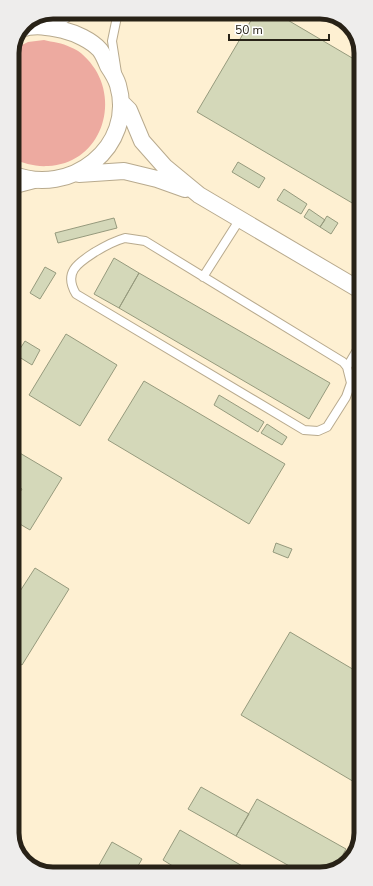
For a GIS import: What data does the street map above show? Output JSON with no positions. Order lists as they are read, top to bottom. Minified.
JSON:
{"scale_bar":"50 m"}
